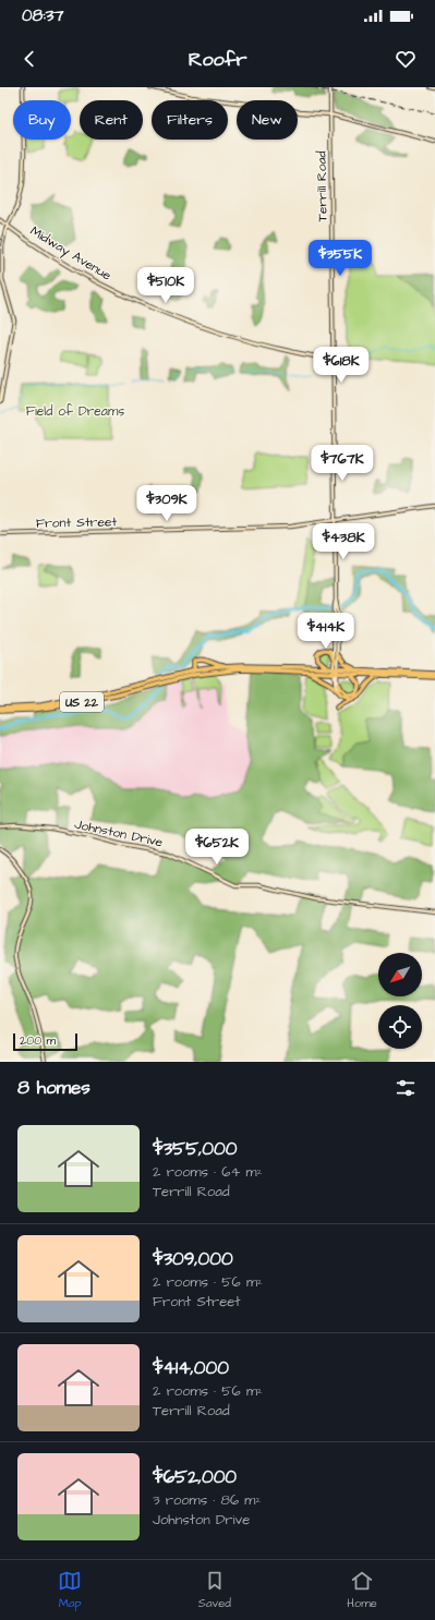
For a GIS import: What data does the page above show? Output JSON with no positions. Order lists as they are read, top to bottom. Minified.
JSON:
{"streets":{"highway":["US 22"],"street":["Terrill Road","Midway Avenue","Front Street","Johnston Drive"]},"crossings":[["Terrill Road","Midway Avenue"],["Terrill Road","Front Street"],["Terrill Road","US 22"]],"parks":["Field of Dreams"],"scale_bar":"200 m","north":"bottom left","page":{"status":"08:37","header":"Roofr","chip":["Buy","Rent","Filters","New"],"price":["$355K","$510K","$618K","$767K","$309K","$438K","$414K","$652K"],"scale":"200 m","heading":"8 homes","list":[{"name":"$355,000","note":"2 rooms · 64 m² · Terrill Road"},{"name":"$309,000","note":"2 rooms · 56 m² · Front Street"},{"name":"$414,000","note":"2 rooms · 56 m² · Terrill Road"},{"name":"$652,000","note":"3 rooms · 86 m² · Johnston Drive"}],"tabs":["Map","Saved","Home"]}}
